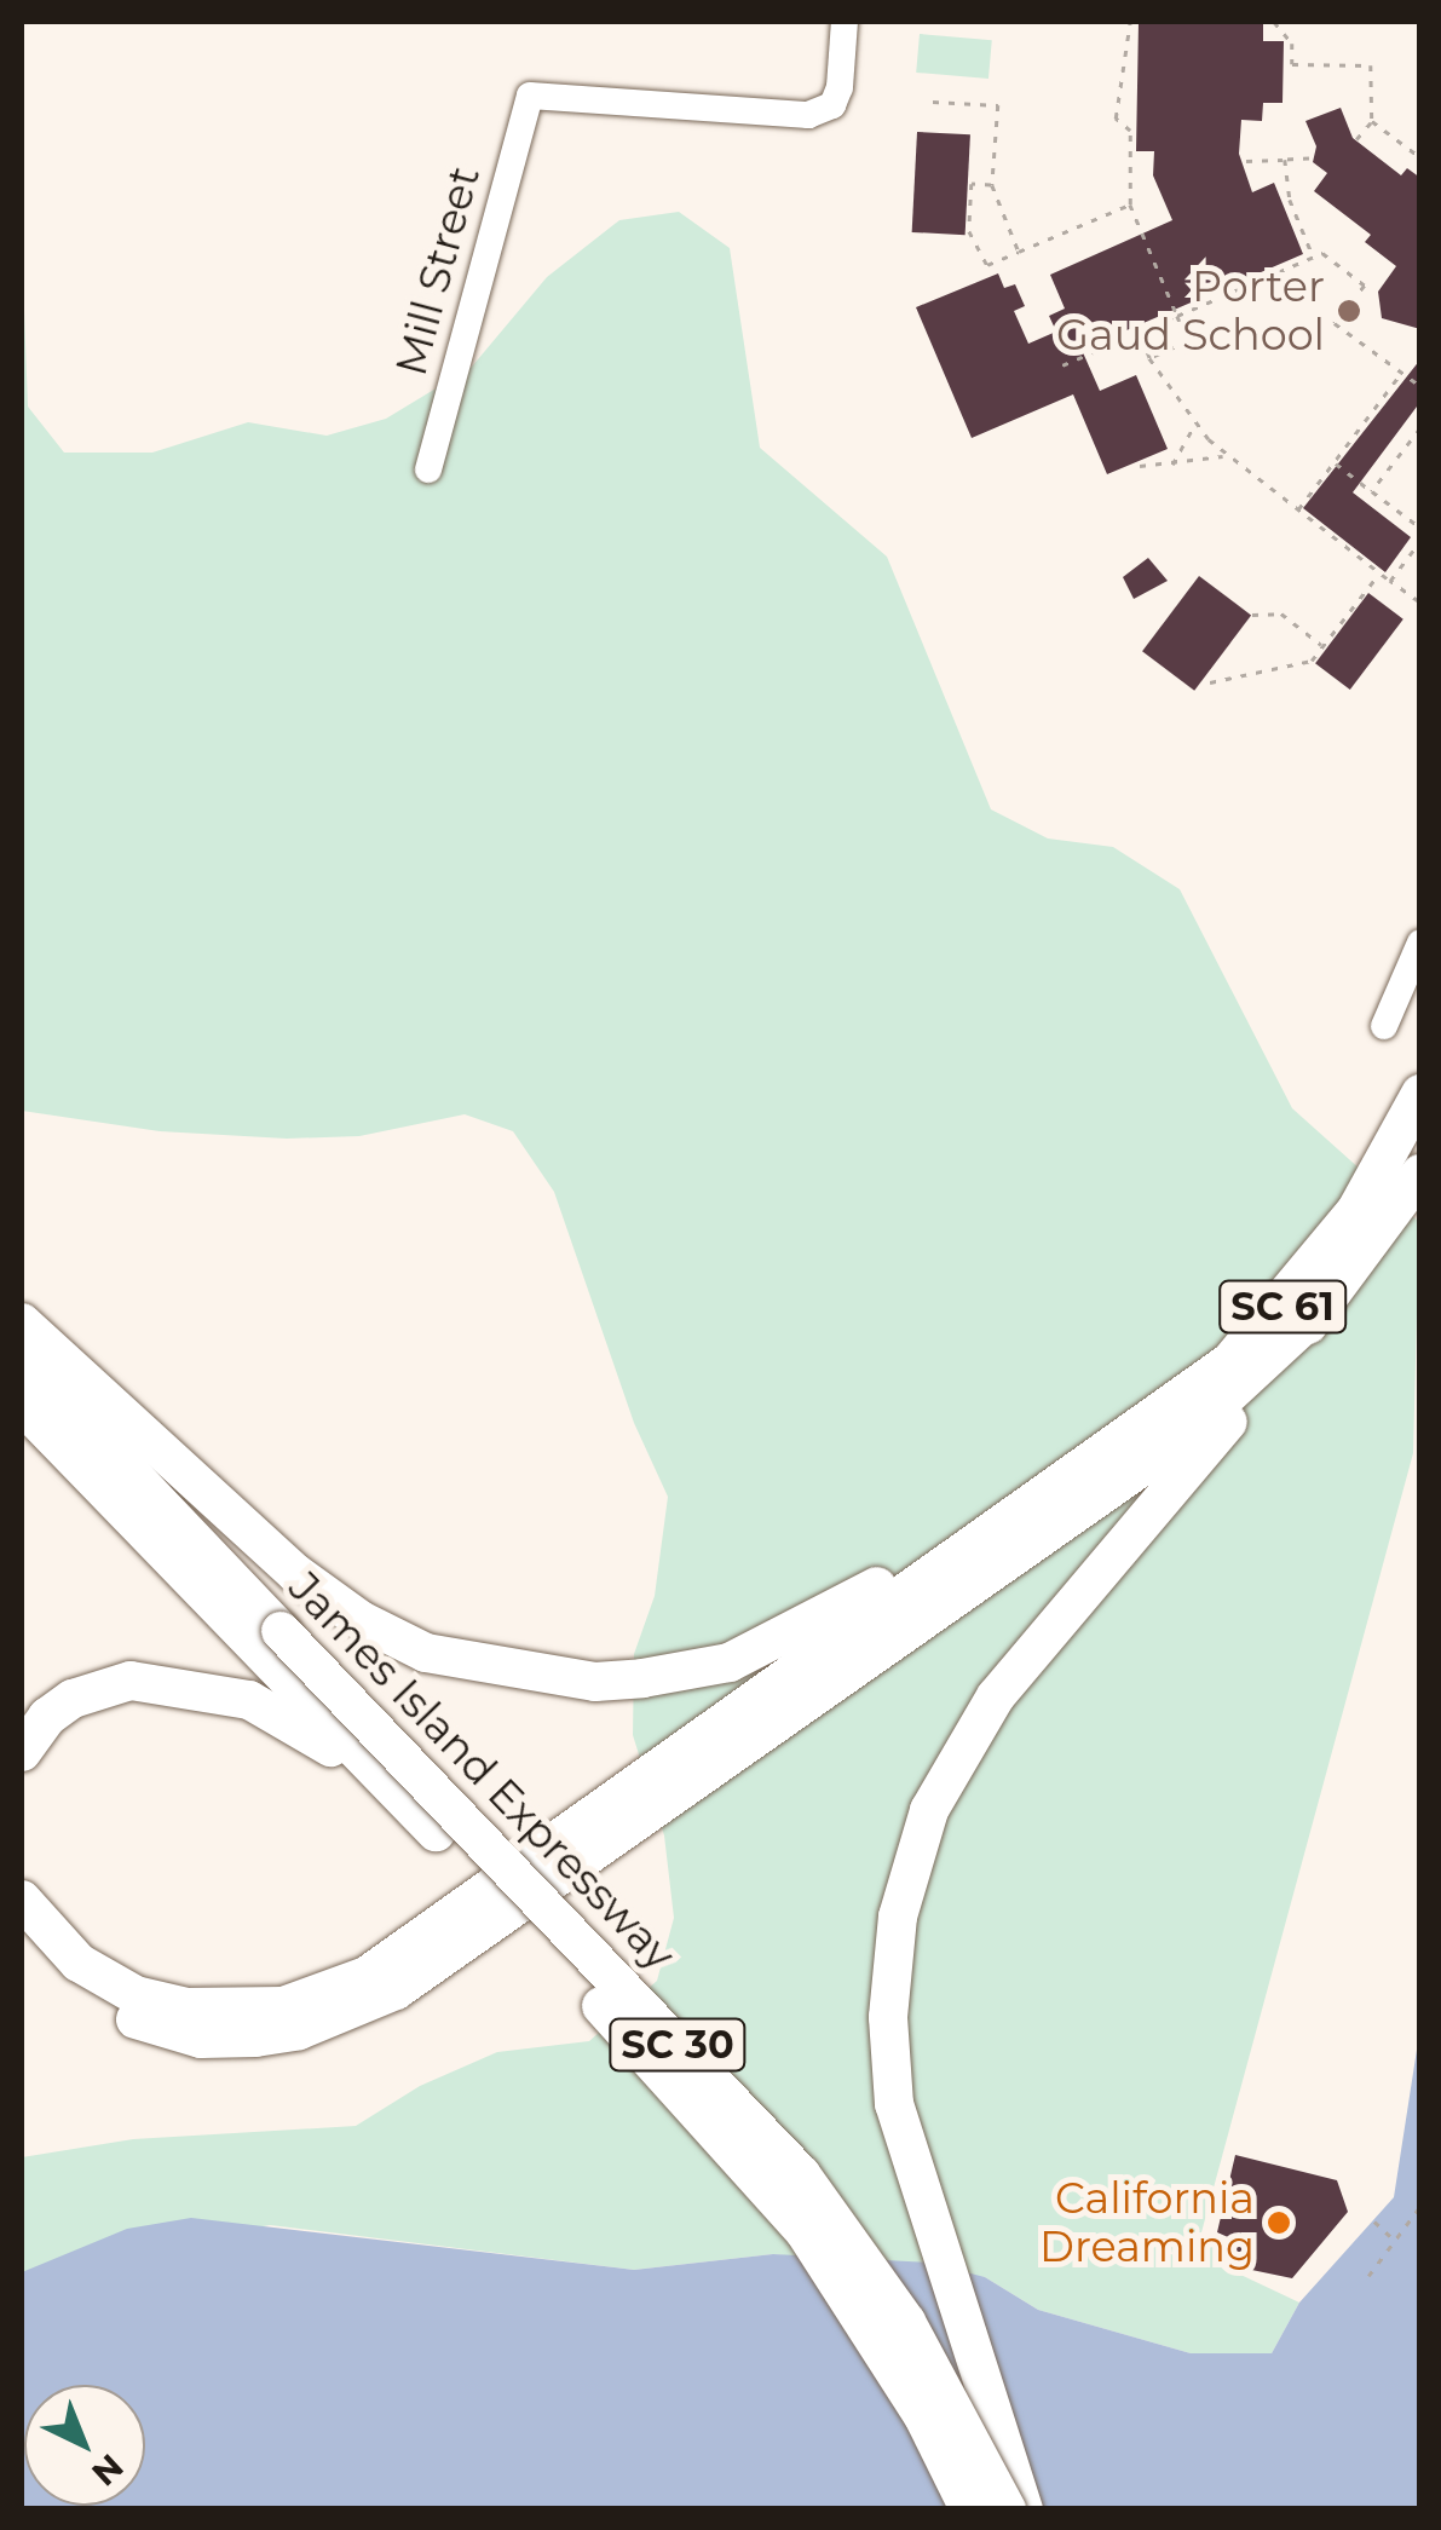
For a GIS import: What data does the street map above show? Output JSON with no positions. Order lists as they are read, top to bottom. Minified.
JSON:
{"streets":{"highway":["SC 61","James Island Expressway","SC 30"],"street":["Mill Street"]},"places":["Porter Gaud School","California Dreaming"],"north":"bottom right"}
